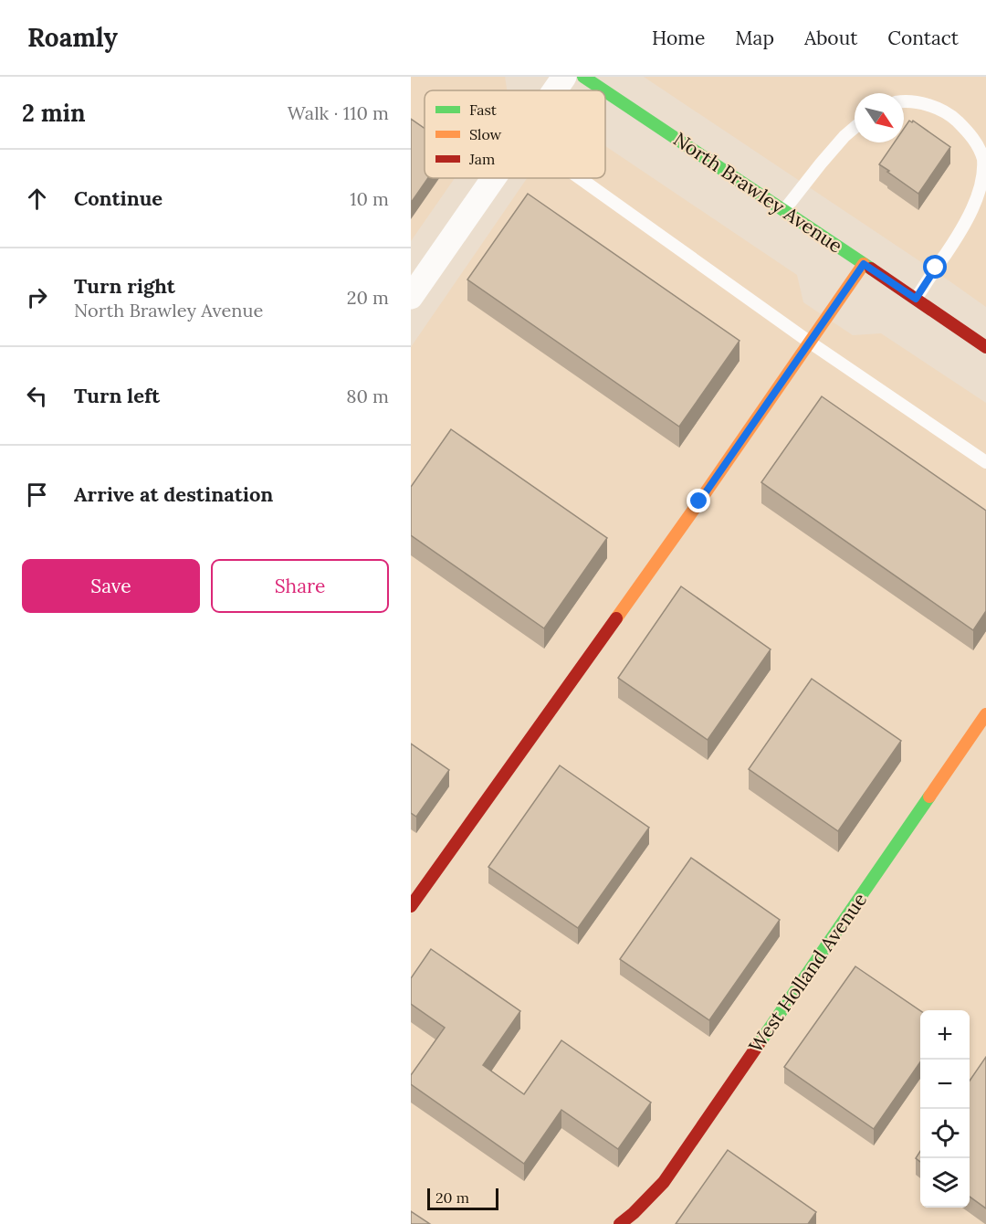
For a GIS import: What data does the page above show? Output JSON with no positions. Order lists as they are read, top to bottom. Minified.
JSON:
{"streets":{"street":["North Brawley Avenue","West Holland Avenue"]},"legend":["Fast","Slow","Jam"],"scale_bar":"20 m","north":"bottom right","page":{"header":"Roamly","nav":["Home","Map","About","Contact"],"heading":["2 min","Walk · 110 m"],"list":[["Continue","10 m"],["Turn right","North Brawley Avenue","20 m"],["Turn left","80 m"],"Arrive at destination"],"buttons":["Save","Share"],"map_buttons":["+","−"],"scale":"20 m"}}
